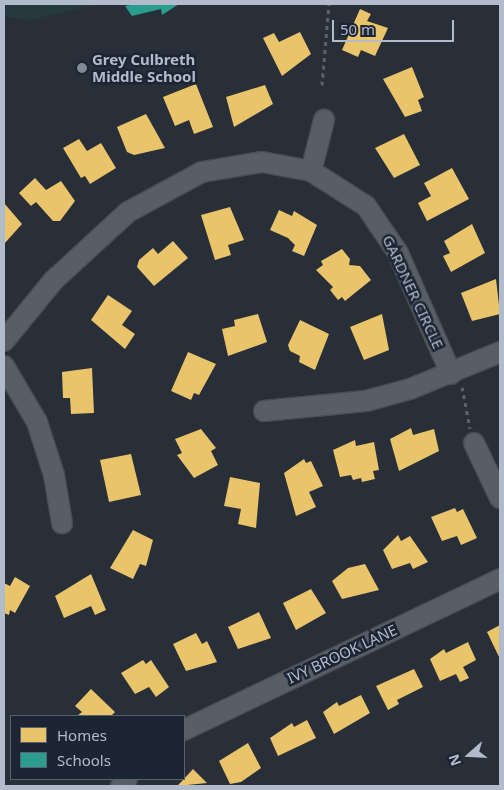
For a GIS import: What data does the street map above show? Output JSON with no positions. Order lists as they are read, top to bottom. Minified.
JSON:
{"streets":{"street":["GARDNER CIRCLE","IVY BROOK LANE"]},"places":["Grey Culbreth Middle School"],"legend":["Homes","Schools"],"scale_bar":"50 m","north":"left"}
